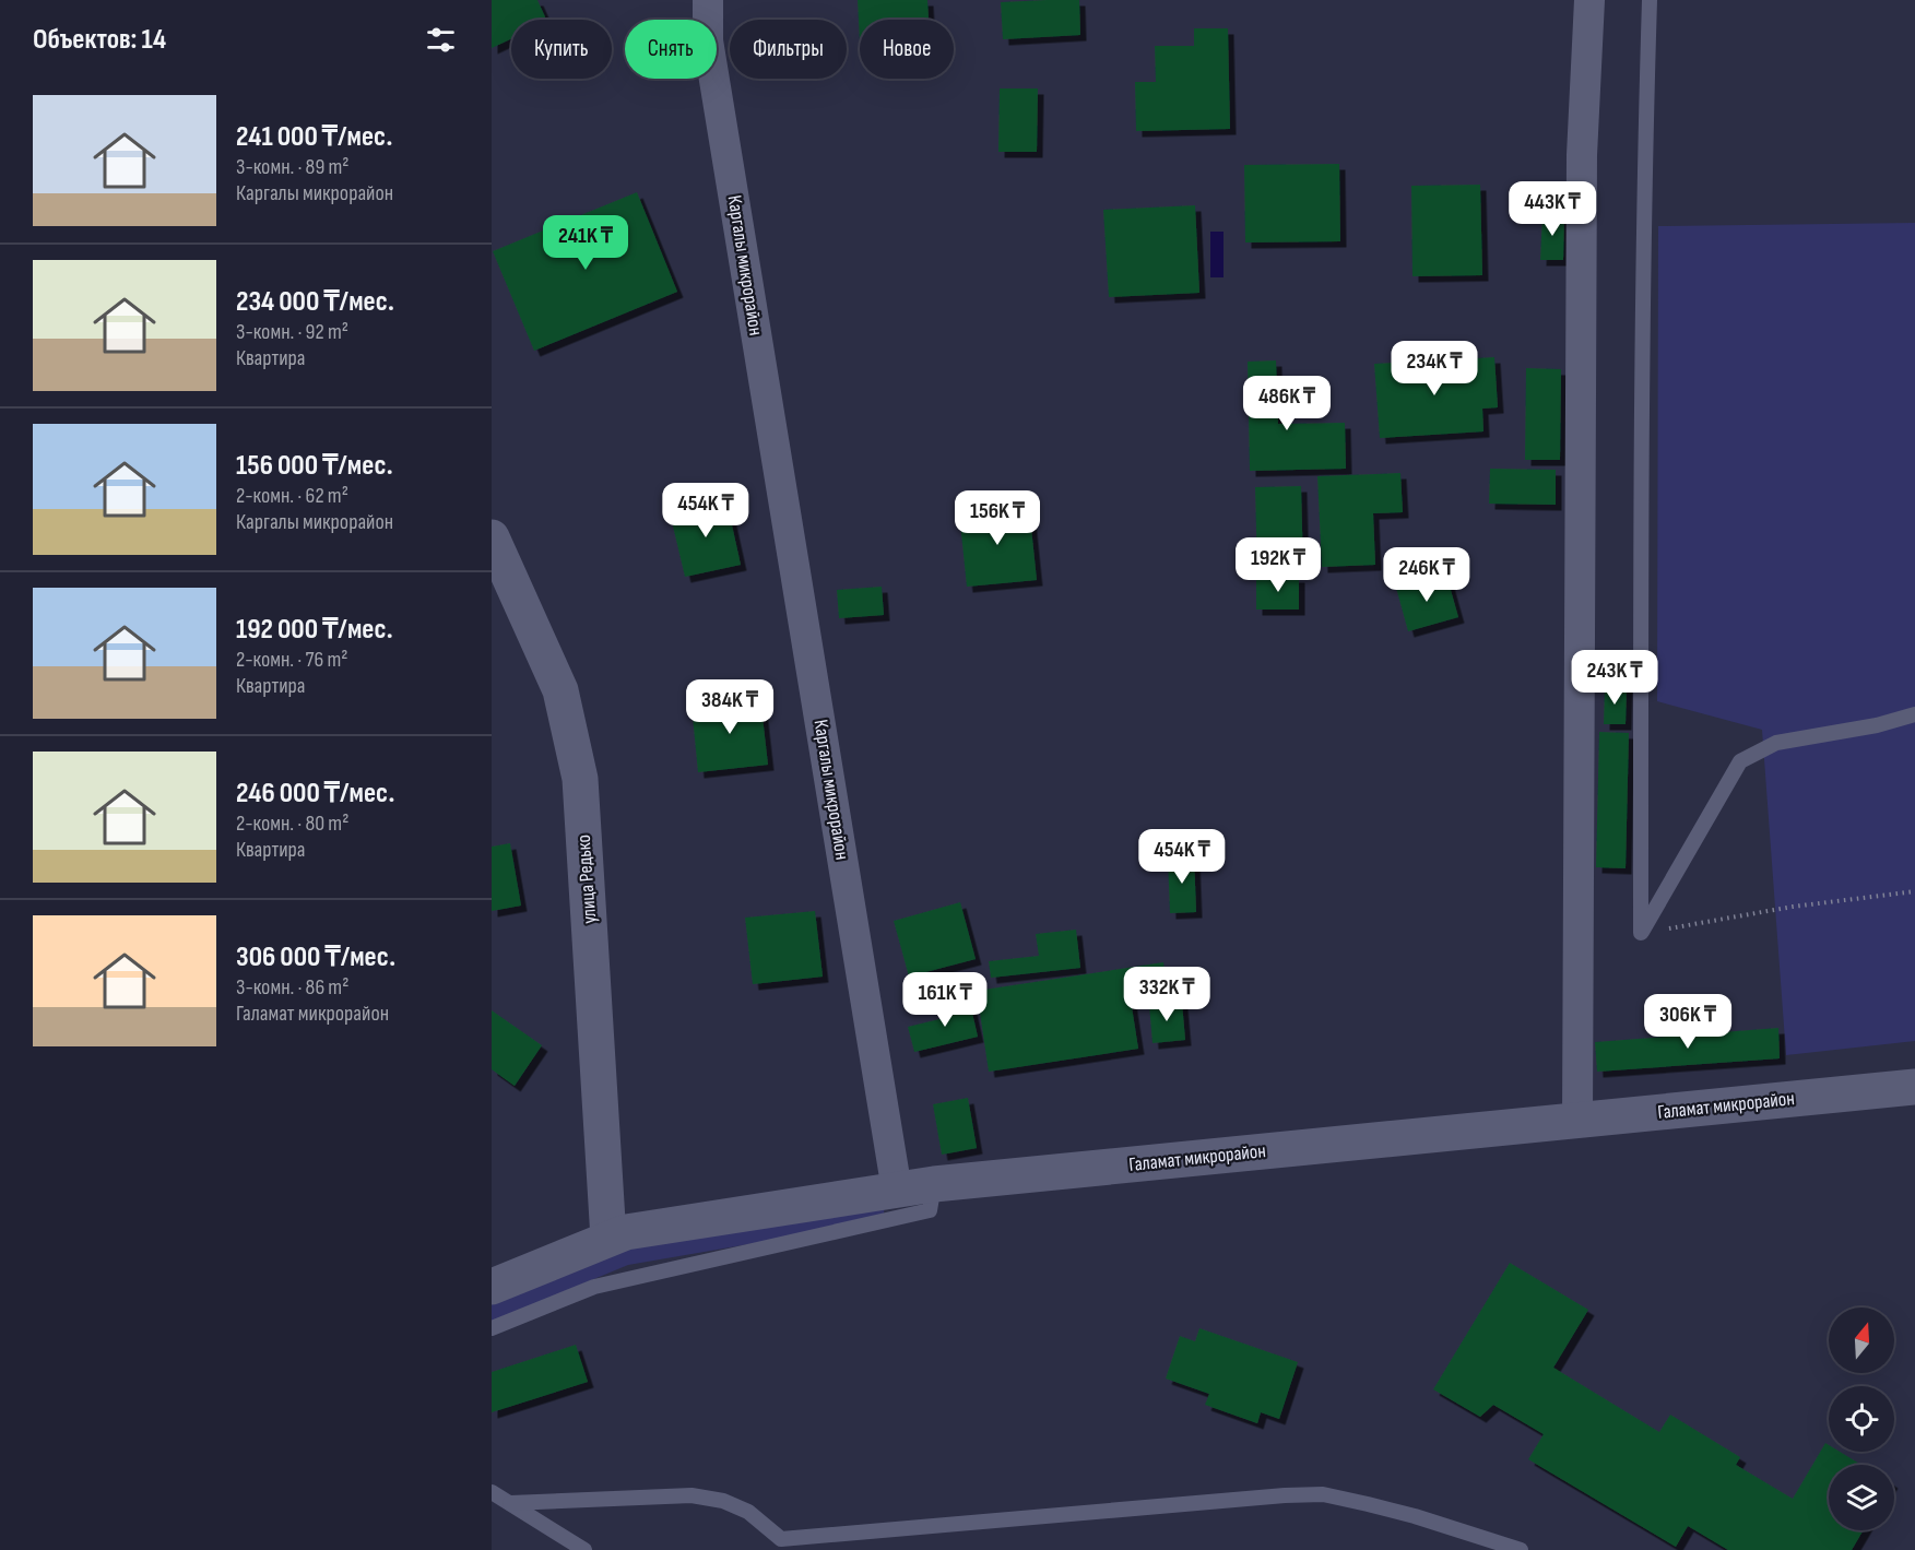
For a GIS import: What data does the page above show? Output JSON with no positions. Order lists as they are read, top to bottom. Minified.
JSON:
{"streets":{"street":["Каргалы микрорайон","улица Редько","Галамат микрорайон"]},"crossings":[["Каргалы микрорайон","Галамат микрорайон"],["улица Редько","Галамат микрорайон"]],"north":"top","page":{"heading":"Объектов: 14","chip":["Купить","Снять","Фильтры","Новое"],"list":[{"name":"241 000 ₸/мес.","note":"3-комн. · 89 m² · Каргалы микрорайон"},{"name":"234 000 ₸/мес.","note":"3-комн. · 92 m² · Квартира"},{"name":"156 000 ₸/мес.","note":"2-комн. · 62 m² · Каргалы микрорайон"},{"name":"192 000 ₸/мес.","note":"2-комн. · 76 m² · Квартира"},{"name":"246 000 ₸/мес.","note":"2-комн. · 80 m² · Квартира"},{"name":"306 000 ₸/мес.","note":"3-комн. · 86 m² · Галамат микрорайон"}],"price":["443K ₸","241K ₸","234K ₸","486K ₸","454K ₸","156K ₸","192K ₸","246K ₸","243K ₸","384K ₸","454K ₸","332K ₸","161K ₸","306K ₸"]}}
